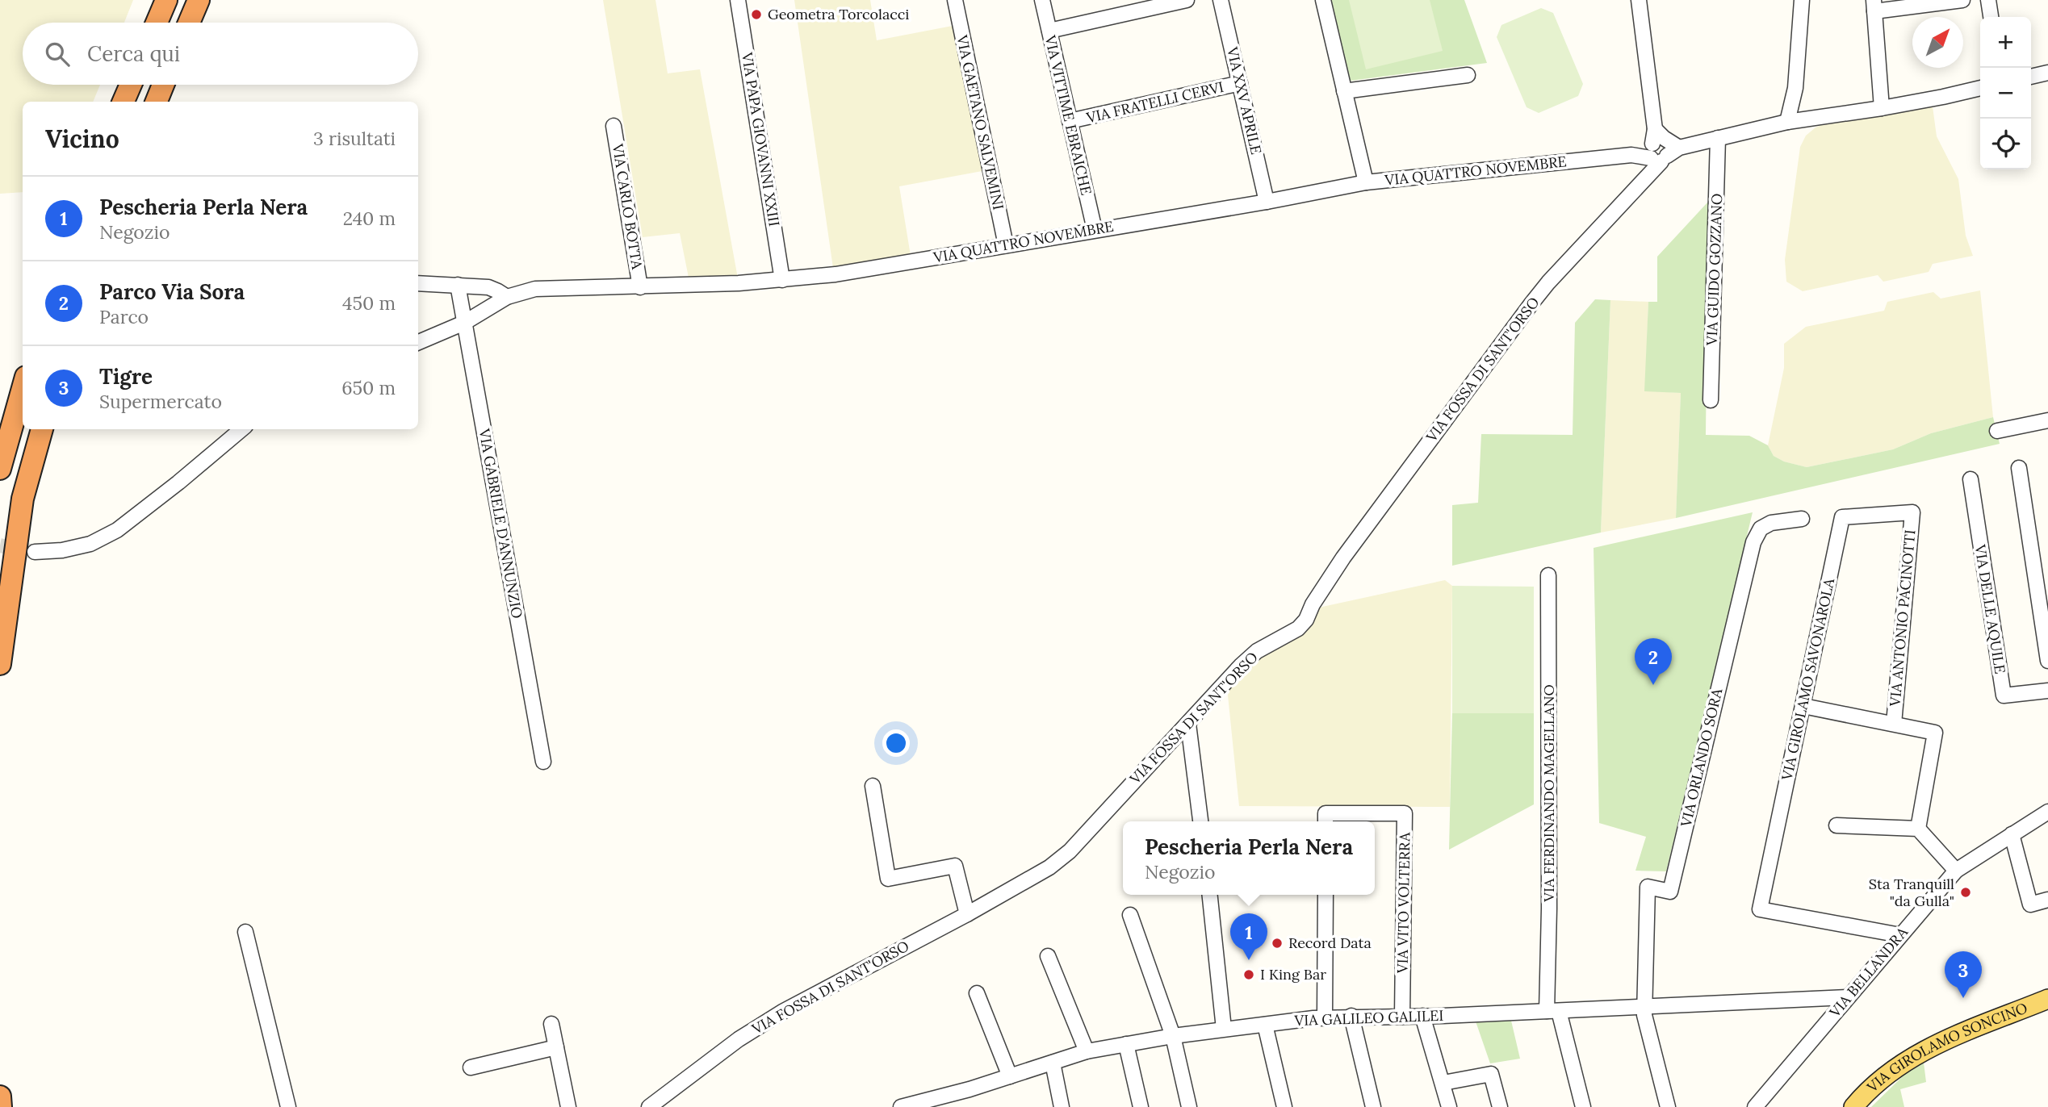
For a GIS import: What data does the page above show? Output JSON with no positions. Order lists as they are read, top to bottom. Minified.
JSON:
{"streets":{"main road":["VIA GIROLAMO SONCINO"],"street":["VIA XXV APRILE","VIA FRATELLI CERVI","VIA VITTIME EBRAICHE","VIA GAETANO SALVEMINI","VIA PAPA GIOVANNI XXIII","VIA QUATTRO NOVEMBRE","VIA CARLO BOTTA","VIA GUIDO GOZZANO","VIA FOSSA DI SANT'ORSO","VIA GABRIELE D'ANNUNZIO","VIA DELLE AQUILE","VIA ANTONIO PACINOTTI","VIA GIROLAMO SAVONAROLA","VIA ORLANDO SORA","VIA FERDINANDO MAGELLANO","VIA VITO VOLTERRA","VIA BELLANDRA","VIA GALILEO GALILEI"]},"crossings":[["VIA XXV APRILE","VIA FRATELLI CERVI"],["VIA XXV APRILE","VIA QUATTRO NOVEMBRE"],["VIA FRATELLI CERVI","VIA VITTIME EBRAICHE"],["VIA VITTIME EBRAICHE","VIA QUATTRO NOVEMBRE"],["VIA GAETANO SALVEMINI","VIA QUATTRO NOVEMBRE"],["VIA PAPA GIOVANNI XXIII","VIA QUATTRO NOVEMBRE"],["VIA QUATTRO NOVEMBRE","VIA CARLO BOTTA"],["VIA QUATTRO NOVEMBRE","VIA GUIDO GOZZANO"],["VIA QUATTRO NOVEMBRE","VIA FOSSA DI SANT'ORSO"],["VIA QUATTRO NOVEMBRE","VIA GABRIELE D'ANNUNZIO"],["VIA ANTONIO PACINOTTI","VIA GIROLAMO SAVONAROLA"],["VIA GIROLAMO SAVONAROLA","VIA BELLANDRA"],["VIA ORLANDO SORA","VIA GALILEO GALILEI"],["VIA FERDINANDO MAGELLANO","VIA GALILEO GALILEI"],["VIA VITO VOLTERRA","VIA GALILEO GALILEI"],["VIA BELLANDRA","VIA GALILEO GALILEI"]],"places":["Geometra Torcolacci","Sta Tranquill \"da Gulla\"","Record Data","I King Bar"],"north":"top right","page":{"map_buttons":["+","−"],"search":"Cerca qui","heading":["Vicino","3 risultati"],"list":[{"mark":"1","name":"Pescheria Perla Nera","note":"Negozio","value":"240 m"},{"mark":"2","name":"Parco Via Sora","note":"Parco","value":"450 m"},{"mark":"3","name":"Tigre","note":"Supermercato","value":"650 m"}],"pins":["2","1","3"],"popup":["Pescheria Perla Nera","Negozio"]}}
